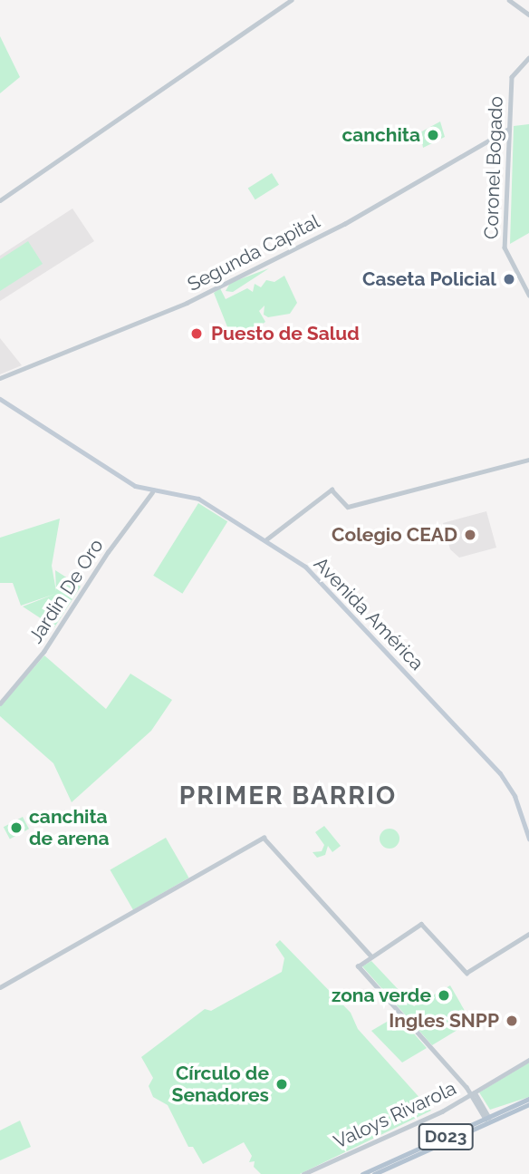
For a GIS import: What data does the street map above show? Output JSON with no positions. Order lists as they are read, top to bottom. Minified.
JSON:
{"streets":{"main road":["Avenida América","D023"],"street":["Coronel Bogado","Segunda Capital","Jardin De Oro","Valoys Rivarola"]},"crossings":[["Coronel Bogado","Segunda Capital"],["Jardin De Oro","Avenida América"]],"districts":["PRIMER BARRIO"],"places":["canchita","Caseta Policial","Puesto de Salud","Colegio CEAD","canchita de arena","zona verde","Ingles SNPP","Círculo de Senadores"]}
